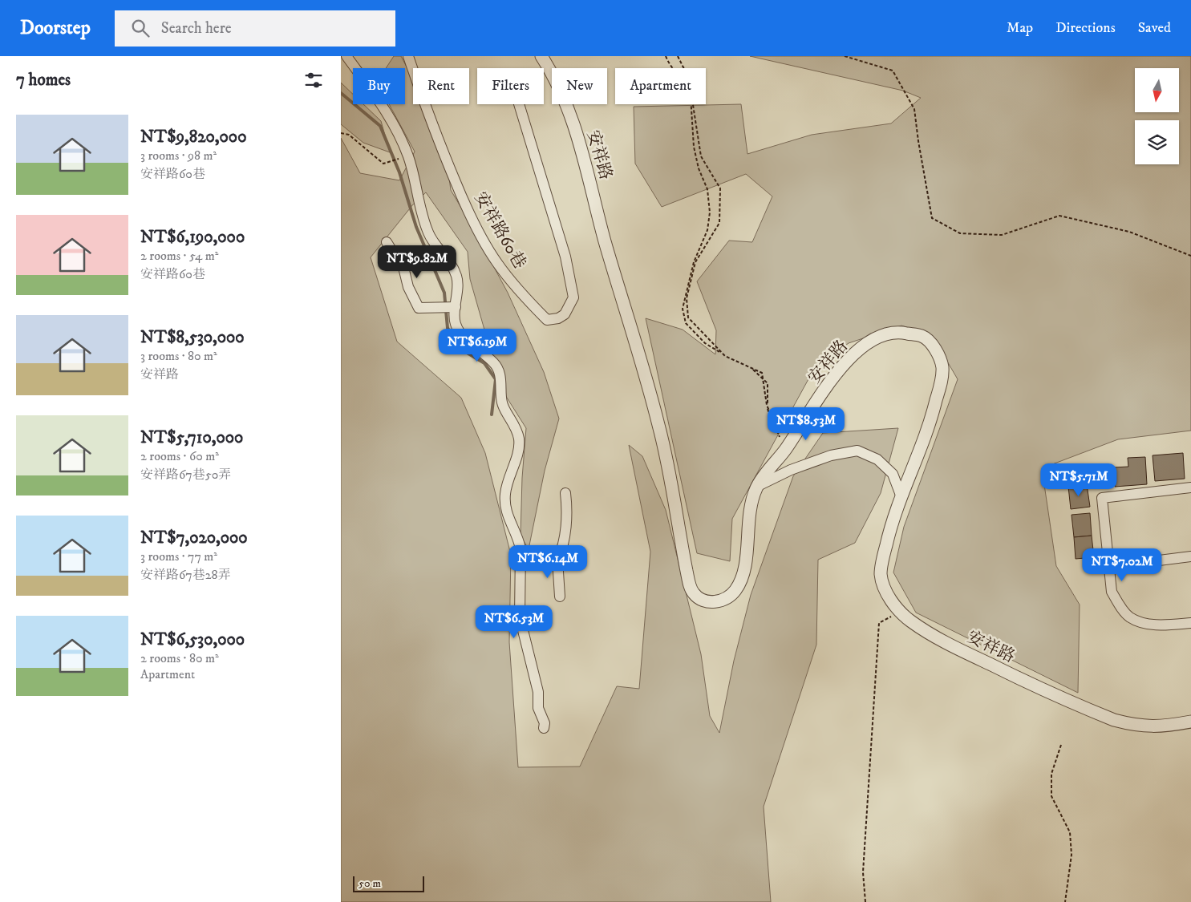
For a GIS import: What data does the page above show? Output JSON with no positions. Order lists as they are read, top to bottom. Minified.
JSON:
{"streets":{"street":["安祥路","安祥路60巷"]},"scale_bar":"50 m","north":"bottom","page":{"header":"Doorstep","search":"Search here","nav":["Map","Directions","Saved"],"heading":"7 homes","chip":["Buy","Rent","Filters","New","Apartment"],"list":[{"name":"NT$9,820,000","note":"3 rooms · 98 m² · 安祥路60巷"},{"name":"NT$6,190,000","note":"2 rooms · 54 m² · 安祥路60巷"},{"name":"NT$8,530,000","note":"3 rooms · 80 m² · 安祥路"},{"name":"NT$5,710,000","note":"2 rooms · 60 m² · 安祥路67巷50弄"},{"name":"NT$7,020,000","note":"3 rooms · 77 m² · 安祥路67巷28弄"},{"name":"NT$6,530,000","note":"2 rooms · 80 m² · Apartment"}],"price":["NT$9.82M","NT$6.19M","NT$8.53M","NT$5.71M","NT$6.14M","NT$7.02M","NT$6.53M"],"scale":"50 m"}}
